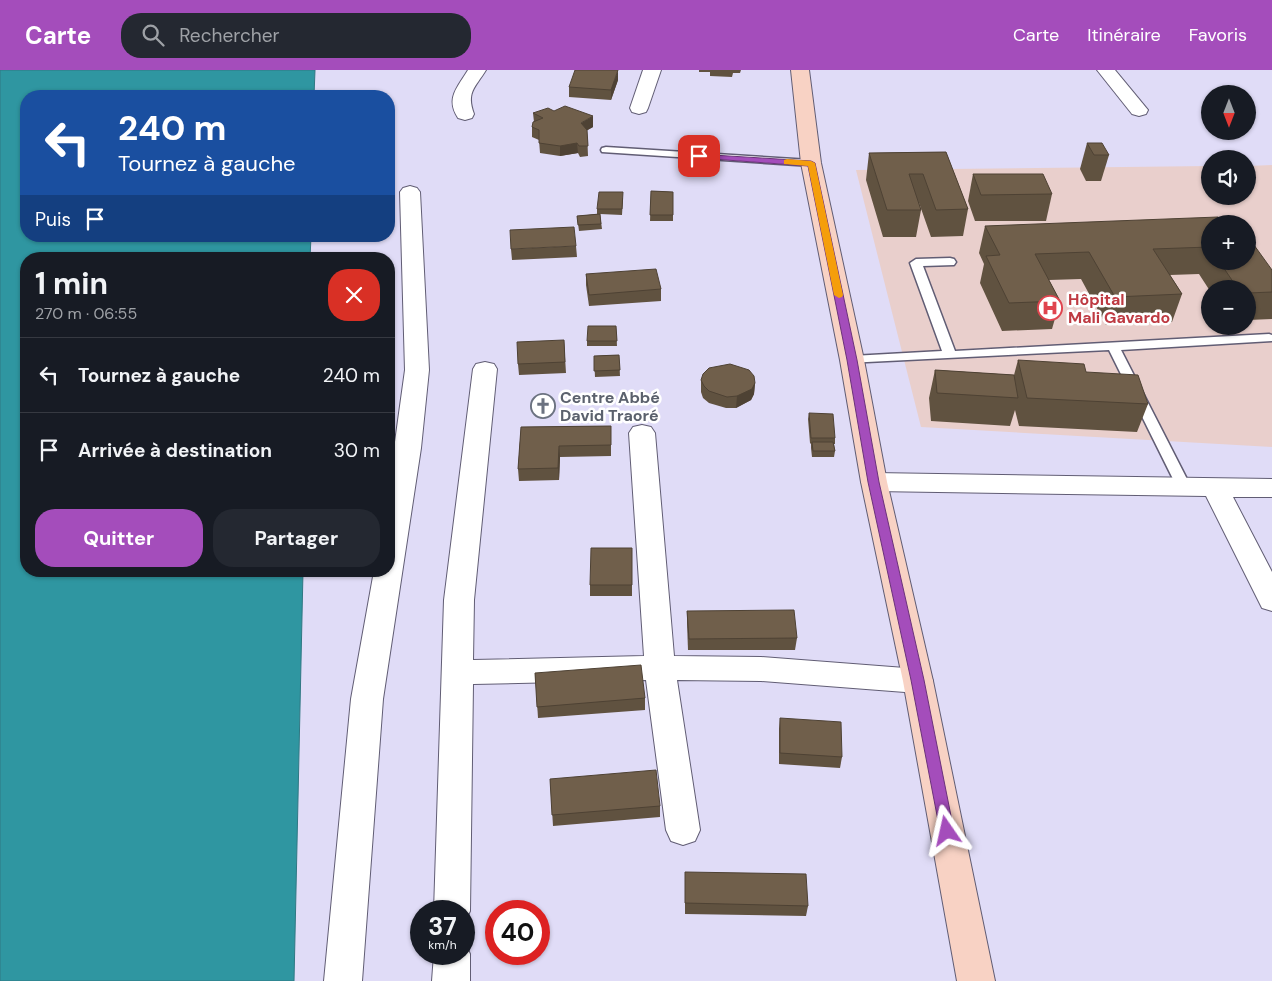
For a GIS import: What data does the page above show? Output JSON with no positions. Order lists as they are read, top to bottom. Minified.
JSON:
{"places":{"hospital":["Hôpital Mali Gavardo"],"church":["Centre Abbé David Traoré"]},"north":"bottom","page":{"header":"Carte","search":"Rechercher","nav":["Carte","Itinéraire","Favoris"],"map_buttons":["+","−"],"turn":["240 m","Tournez à gauche"],"then":"Puis","heading":["1 min","270 m · 06:55"],"list":[{"name":"Tournez à gauche","value":"240 m"},{"name":"Arrivée à destination","value":"30 m"}],"buttons":["Quitter","Partager"],"speed":"37 km/h","limit":"40"}}
